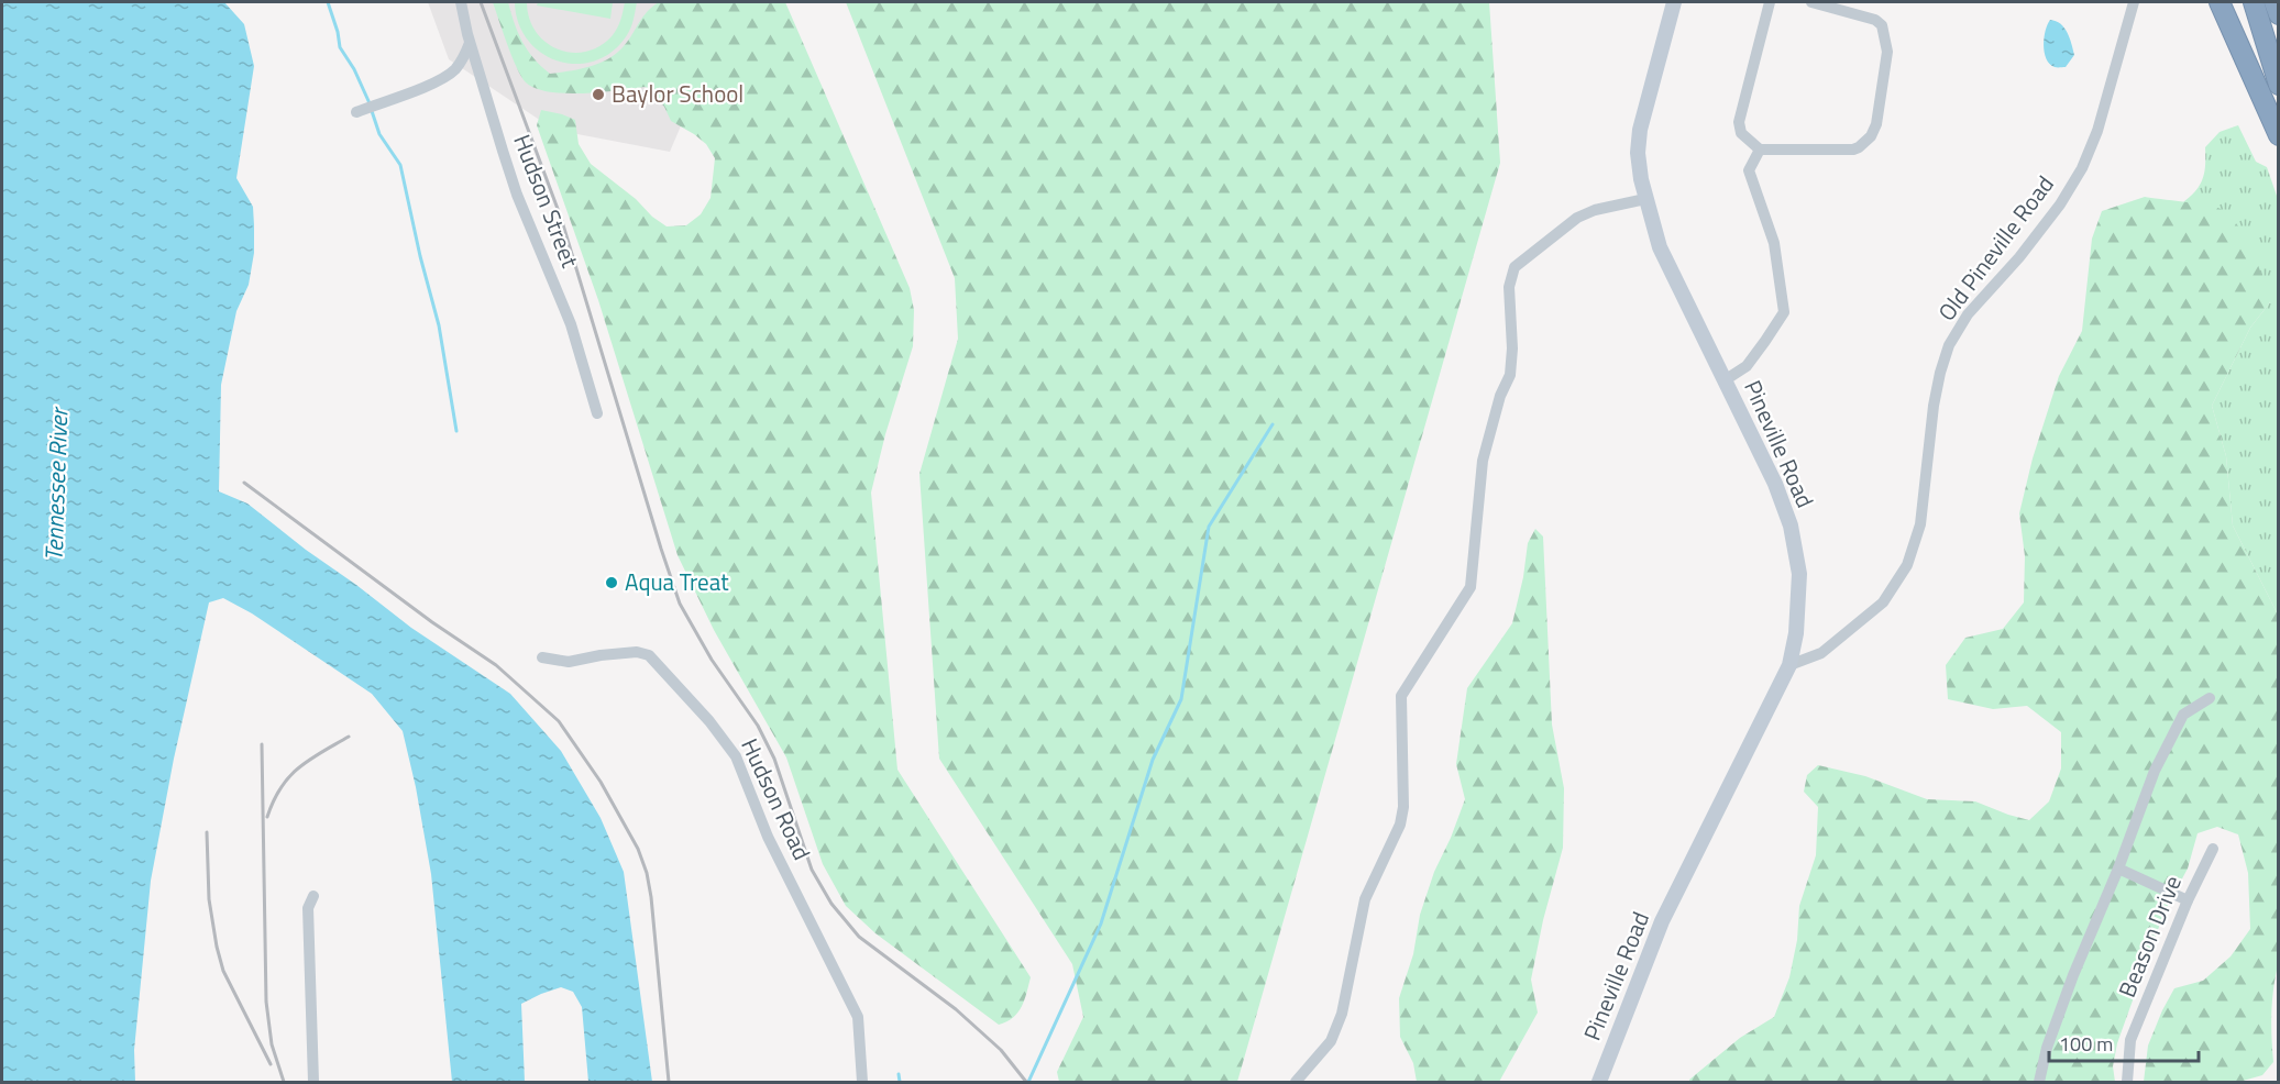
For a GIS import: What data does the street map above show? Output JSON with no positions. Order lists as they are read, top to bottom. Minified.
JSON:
{"streets":{"main road":["Pineville Road"],"street":["Hudson Street","Old Pineville Road","Hudson Road","Beason Drive"]},"crossings":[["Old Pineville Road","Pineville Road"]],"water":["Tennessee River"],"places":["Baylor School","Aqua Treat"],"scale_bar":"100 m"}
